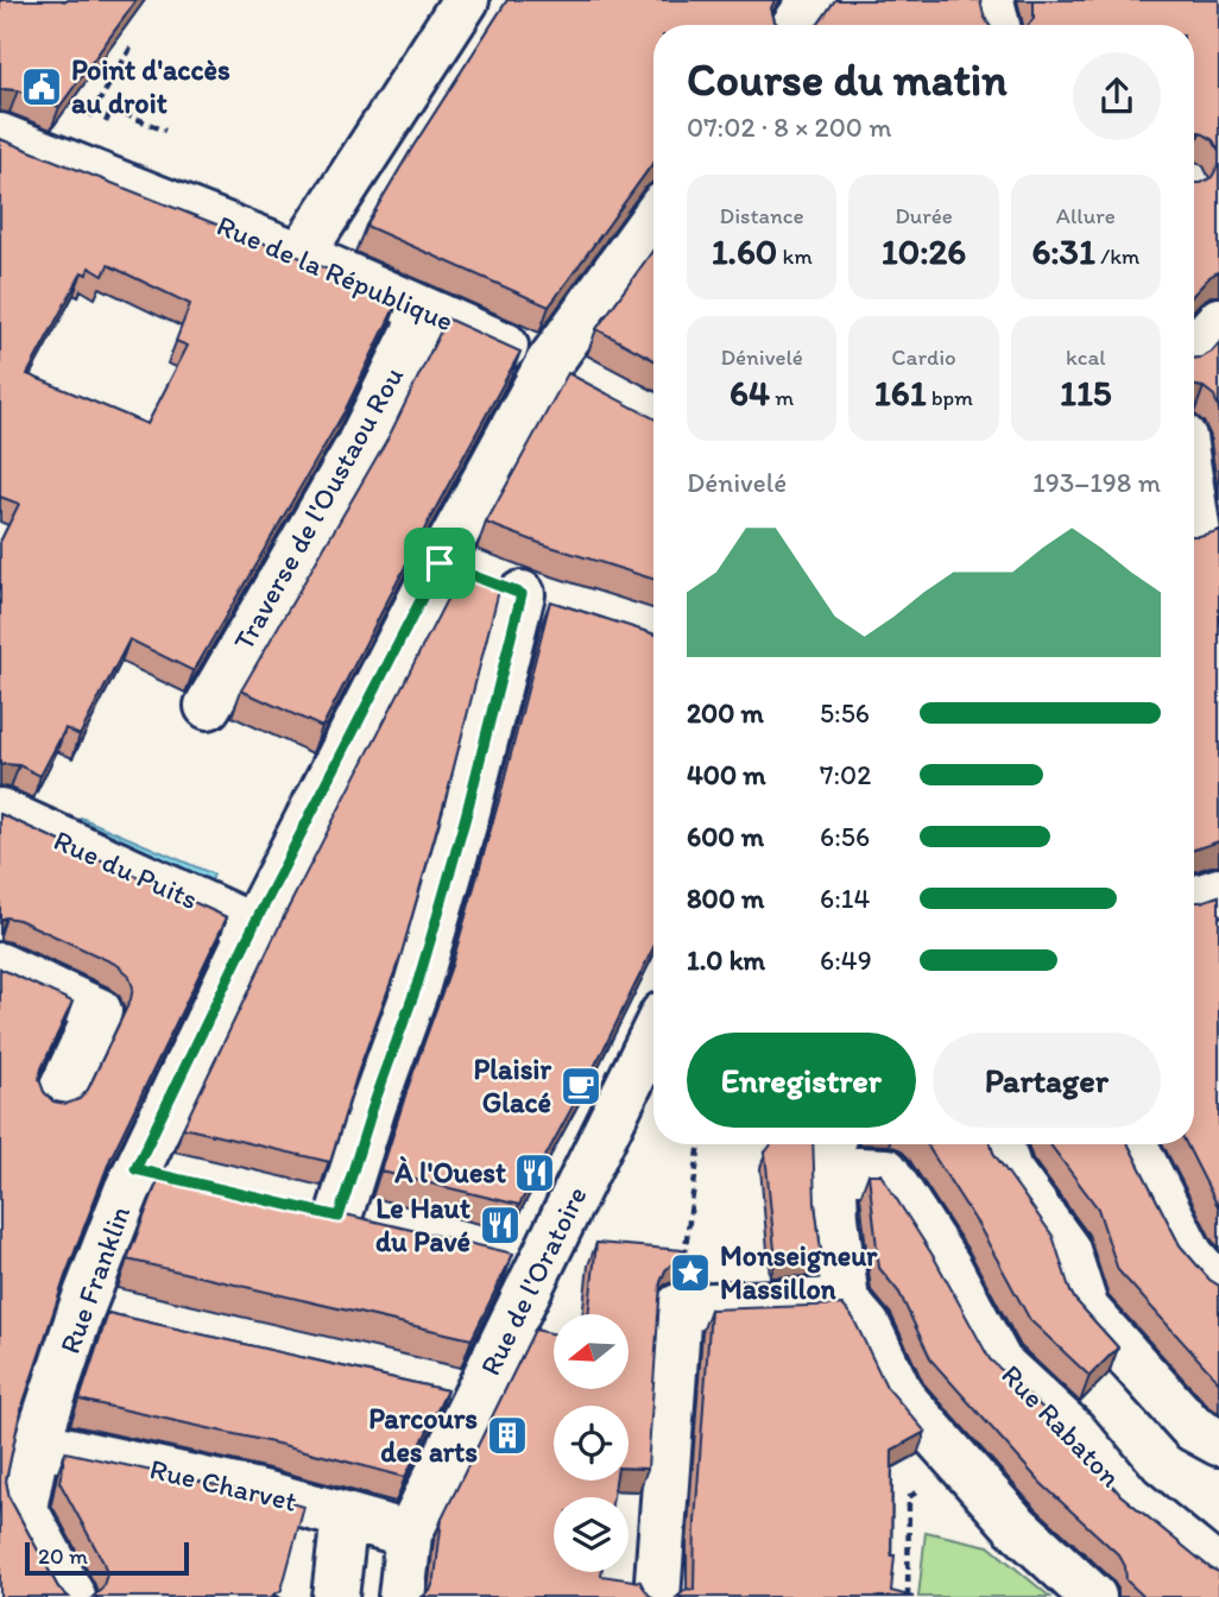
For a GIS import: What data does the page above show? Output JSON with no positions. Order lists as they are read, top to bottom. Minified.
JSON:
{"streets":{"street":["Rue de la République","Traverse de l'Oustaou Rou","Rue du Puits","Rue Franklin","Rue de l'Oratoire","Rue Rabaton","Rue Charvet"]},"crossings":[["Rue de la République","Traverse de l'Oustaou Rou"],["Rue de la République","Rue Franklin"],["Rue du Puits","Rue Franklin"],["Rue Franklin","Rue Charvet"],["Rue de l'Oratoire","Rue Charvet"]],"places":{"public building":["Point d'accès au droit"],"cafe":["Plaisir Glacé"],"restaurant":["À l'Ouest","Le Haut du Pavé"],"place":["Monseigneur Massillon"],"building":["Parcours des arts"]},"scale_bar":"20 m","north":"left","page":{"heading":["Course du matin","07:02 · 8 × 200 m"],"stats":[["Distance","1.60 km"],["Durée","10:26"],["Allure","6:31 /km"],["Dénivelé","64 m"],["Cardio","161 bpm"],["kcal","115"]],"chart":["Dénivelé","193–198 m"],"list":[{"name":"200 m","note":"5:56"},{"name":"400 m","note":"7:02"},{"name":"600 m","note":"6:56"},{"name":"800 m","note":"6:14"},{"name":"1.0 km","note":"6:49"}],"buttons":["Enregistrer","Partager"],"scale":"20 m"}}
